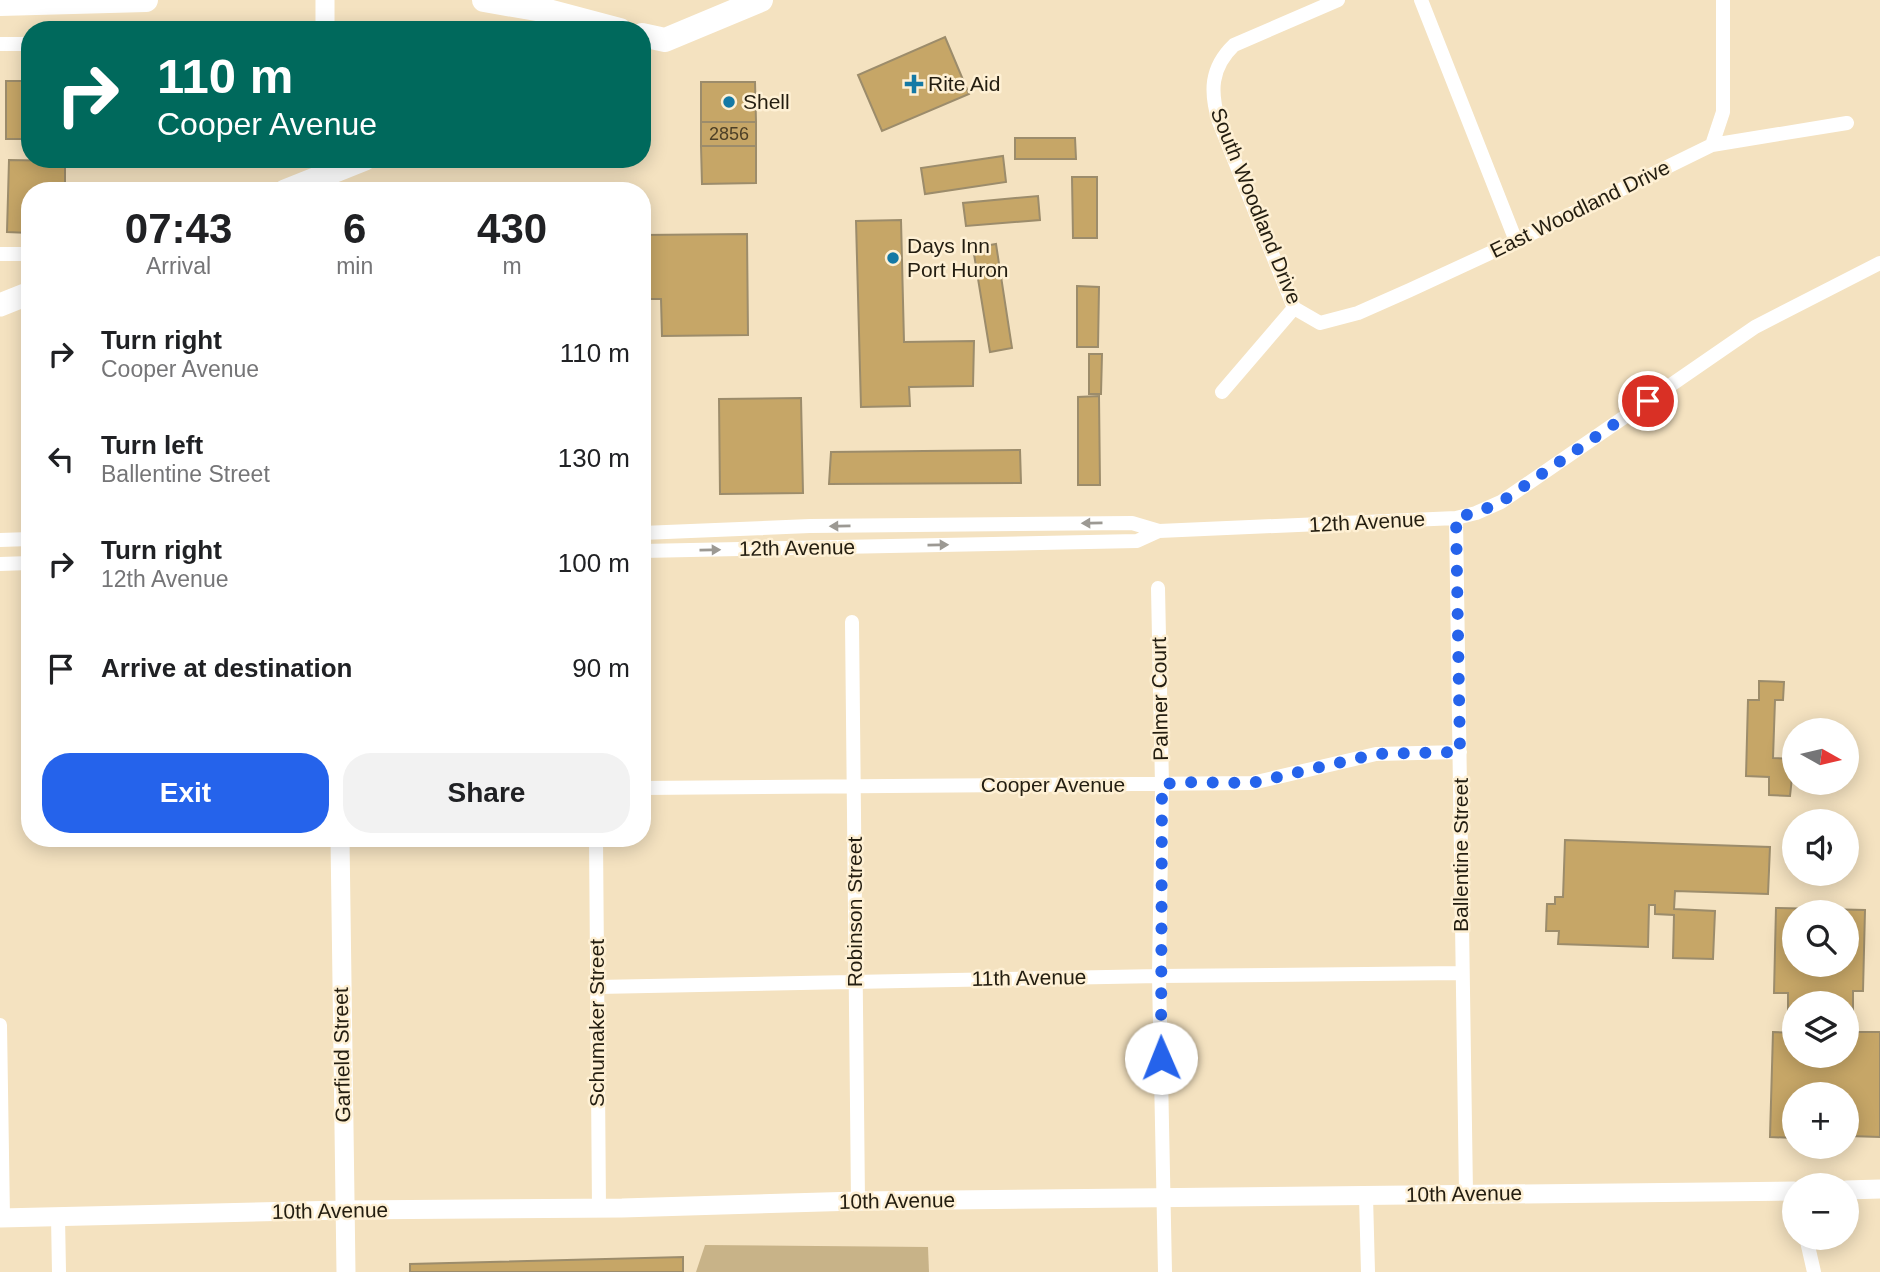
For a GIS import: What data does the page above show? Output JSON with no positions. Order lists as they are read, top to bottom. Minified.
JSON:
{"streets":{"street":["South Woodland Drive","East Woodland Drive","12th Avenue","Palmer Court","Cooper Avenue","Ballentine Street","Robinson Street","11th Avenue","Schumaker Street","Garfield Street","10th Avenue"]},"crossings":[["South Woodland Drive","East Woodland Drive"],["12th Avenue","Ballentine Street"],["Palmer Court","Cooper Avenue"],["Palmer Court","11th Avenue"],["Palmer Court","10th Avenue"],["Cooper Avenue","Ballentine Street"],["Cooper Avenue","Robinson Street"],["Ballentine Street","11th Avenue"],["Ballentine Street","10th Avenue"],["Robinson Street","11th Avenue"],["Robinson Street","10th Avenue"],["11th Avenue","Schumaker Street"],["Schumaker Street","10th Avenue"],["Garfield Street","10th Avenue"]],"places":{"health":["Rite Aid"],"other":["Shell","Days Inn Port Huron"]},"house_numbers":["2856"],"north":"right","page":{"turn":["110 m","Cooper Avenue"],"eta":["07:43","Arrival","6","min","430","m"],"list":[{"name":"Turn right","note":"Cooper Avenue","value":"110 m"},{"name":"Turn left","note":"Ballentine Street","value":"130 m"},{"name":"Turn right","note":"12th Avenue","value":"100 m"},{"name":"Arrive at destination","value":"90 m"}],"map_buttons":["+","−"],"buttons":["Exit","Share"]}}
